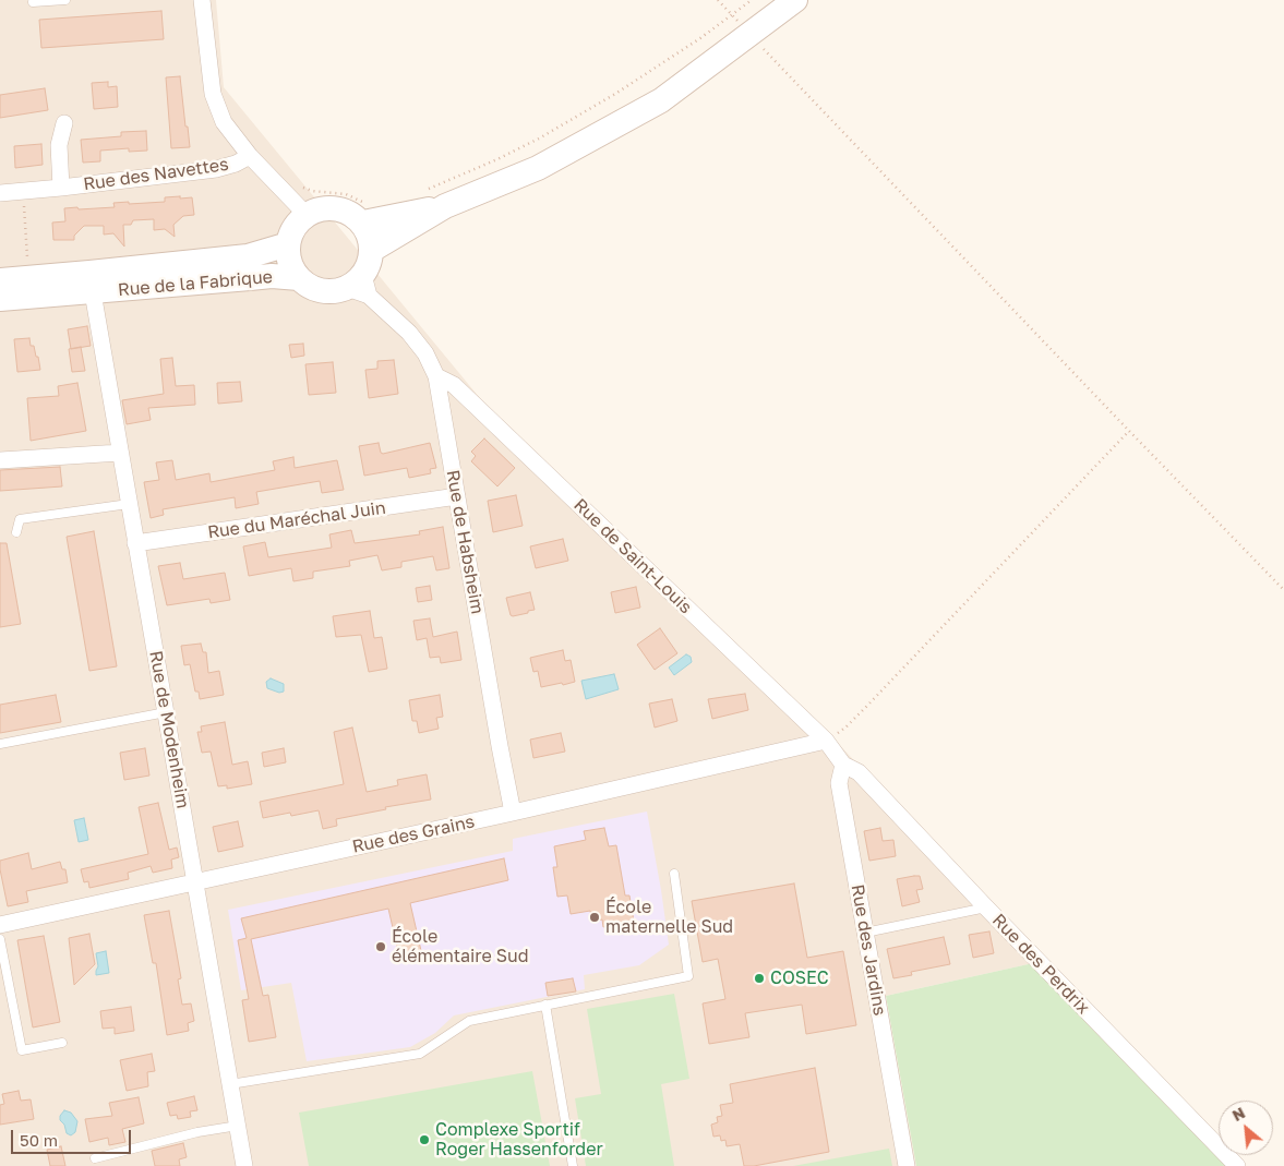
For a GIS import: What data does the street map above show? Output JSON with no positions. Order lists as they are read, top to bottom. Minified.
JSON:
{"streets":{"main road":["Rue de la Fabrique"],"street":["Rue des Navettes","Rue du Maréchal Juin","Rue de Habsheim","Rue de Saint-Louis","Rue de Modenheim","Rue des Grains","Rue des Jardins","Rue des Perdrix"]},"crossings":[["Rue de la Fabrique","Rue de Habsheim"],["Rue de la Fabrique","Rue de Modenheim"],["Rue du Maréchal Juin","Rue de Habsheim"],["Rue du Maréchal Juin","Rue de Modenheim"],["Rue de Habsheim","Rue de Saint-Louis"],["Rue de Habsheim","Rue des Grains"],["Rue de Saint-Louis","Rue des Grains"],["Rue de Modenheim","Rue des Grains"],["Rue des Jardins","Rue des Perdrix"]],"places":["École maternelle Sud","École élémentaire Sud","COSEC","Complexe Sportif Roger Hassenforder"],"scale_bar":"50 m","north":"top left"}
